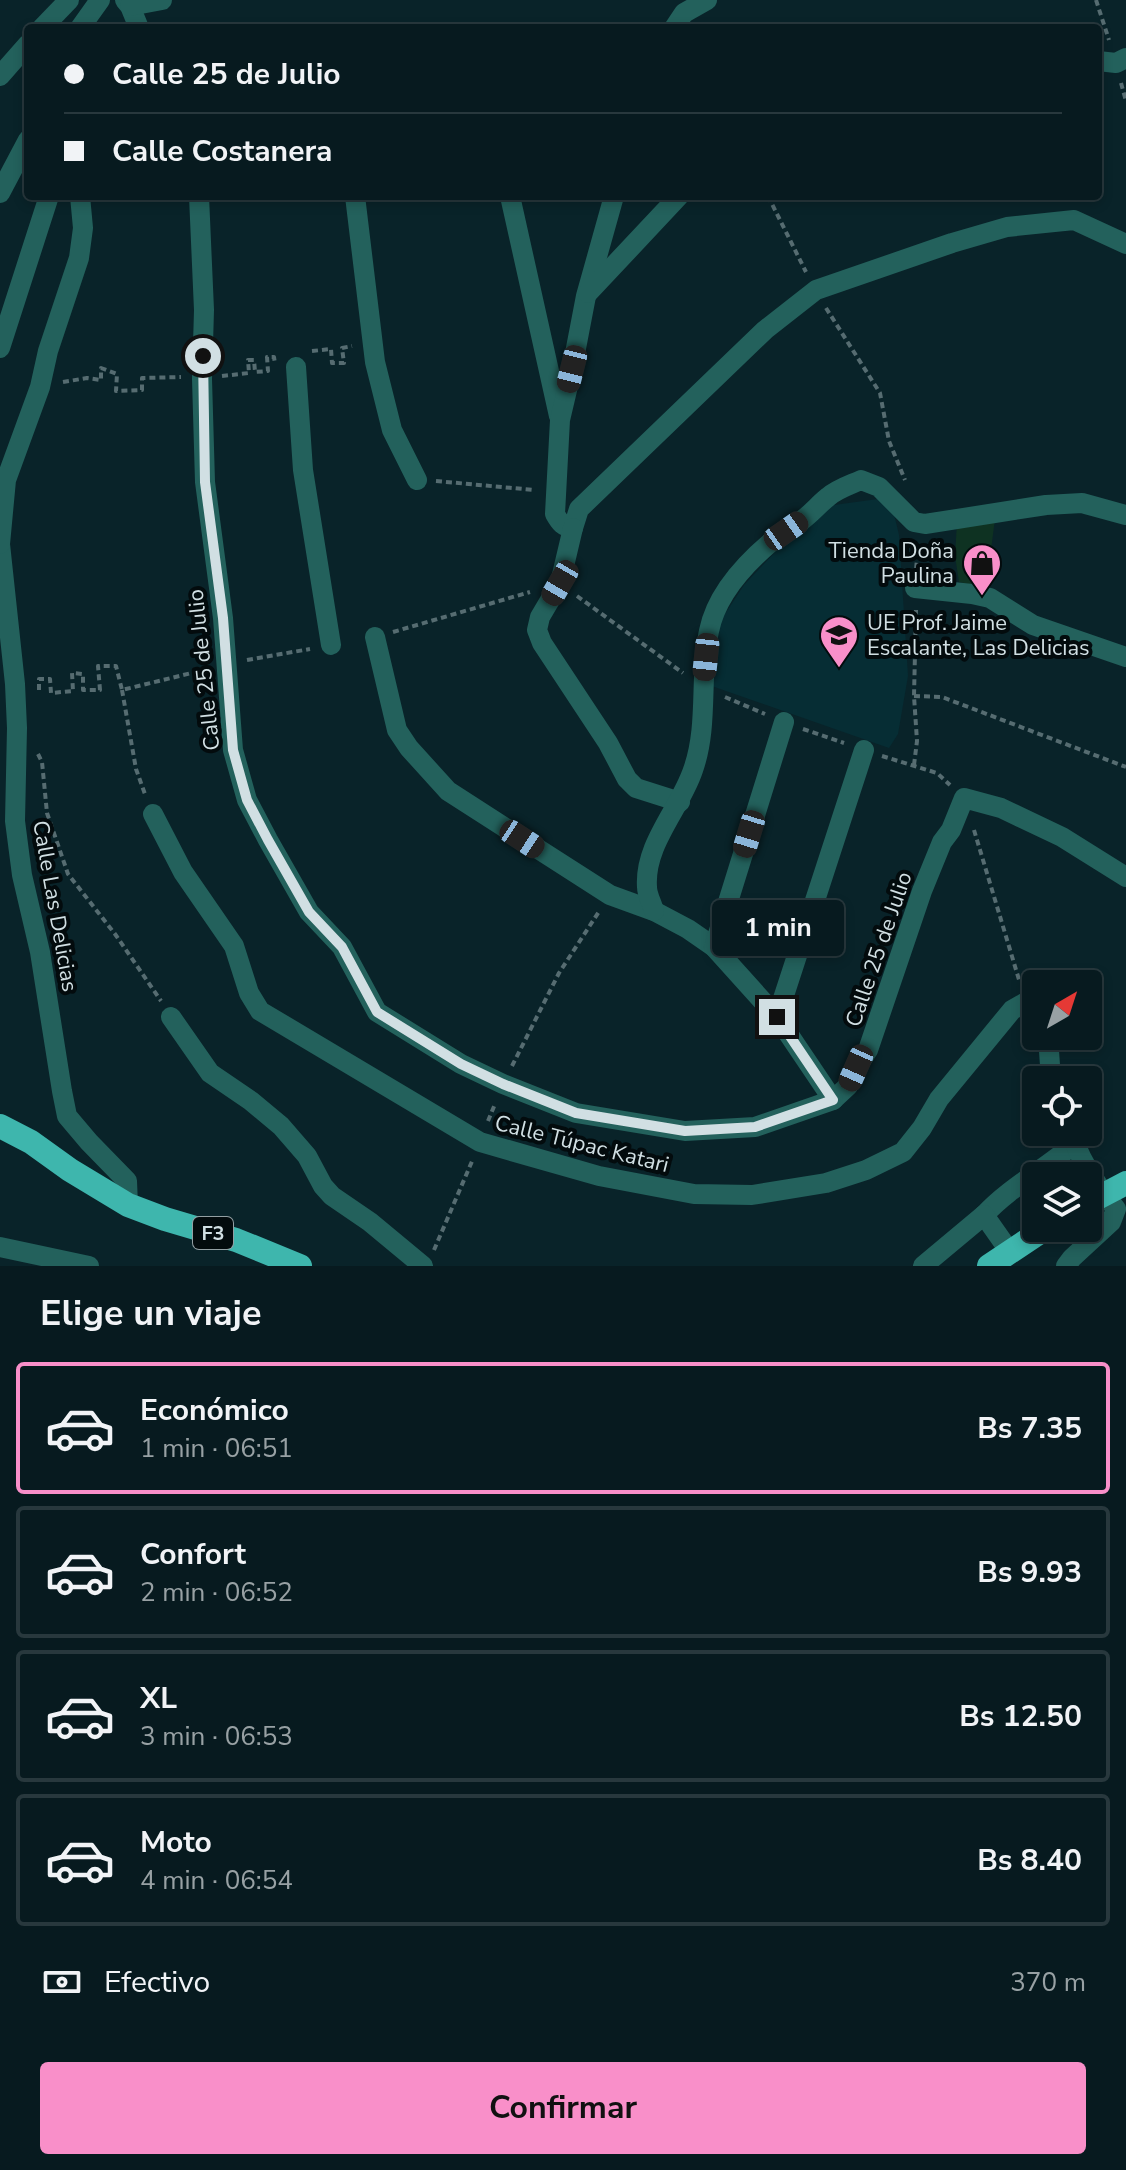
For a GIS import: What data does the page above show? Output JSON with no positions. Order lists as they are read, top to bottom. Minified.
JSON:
{"streets":{"highway":["F3"],"street":["Calle 25 de Julio","Calle Las Delicias","Calle Túpac Katari"]},"crossings":[["Calle Las Delicias","F3"]],"places":{"shop":["Tienda Doña Paulina"],"school or university":["UE Prof. Jaime Escalante, Las Delicias"]},"north":"top right","page":{"banner":["Calle 25 de Julio","Calle Costanera"],"bubble":"1 min","heading":"Elige un viaje","list":[{"name":"Económico","note":"1 min · 06:51","value":"Bs 7.35"},{"name":"Confort","note":"2 min · 06:52","value":"Bs 9.93"},{"name":"XL","note":"3 min · 06:53","value":"Bs 12.50"},{"name":"Moto","note":"4 min · 06:54","value":"Bs 8.40"}],"pay":["Efectivo","370 m"],"buttons":"Confirmar"}}
